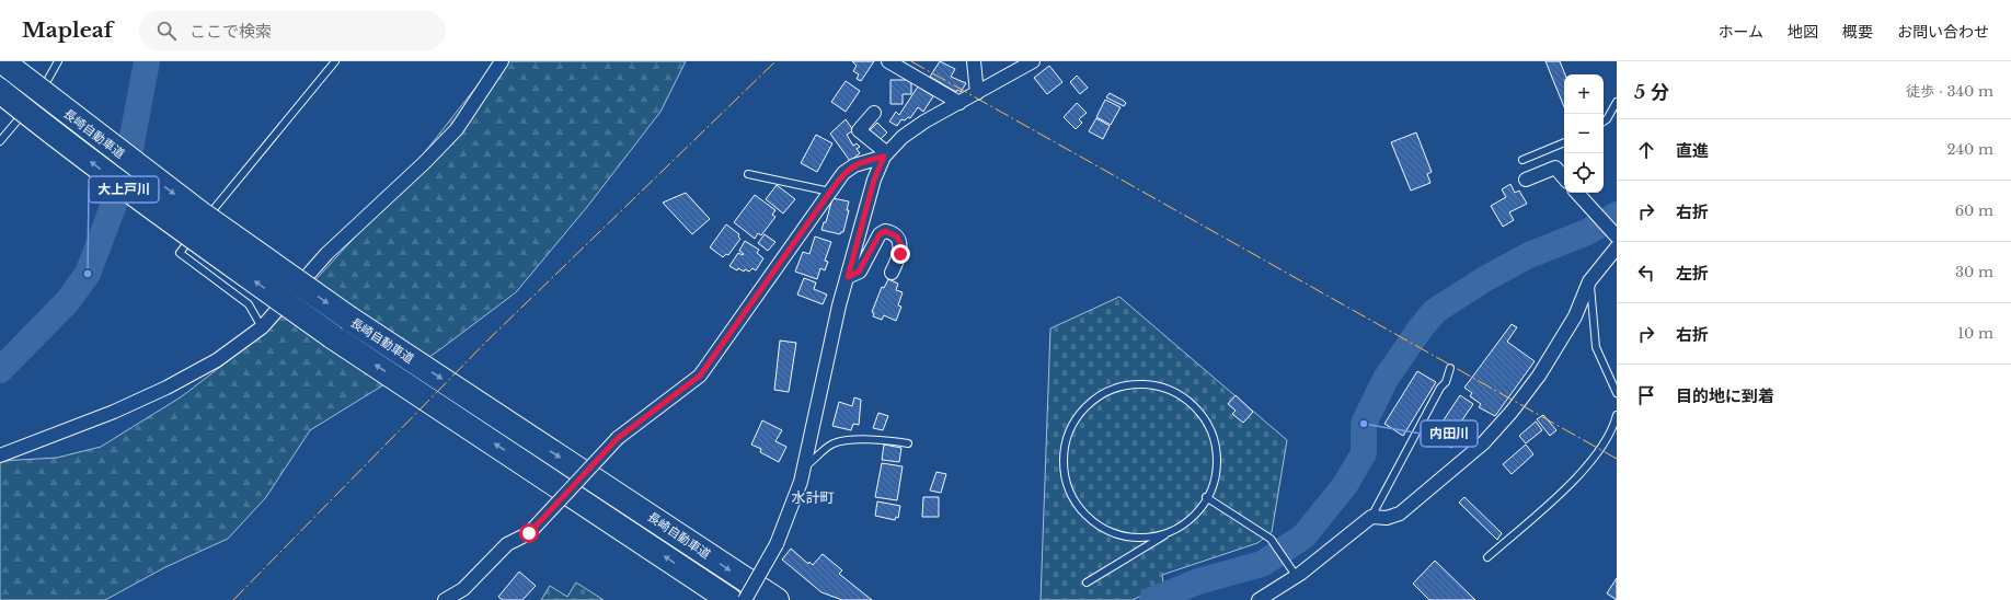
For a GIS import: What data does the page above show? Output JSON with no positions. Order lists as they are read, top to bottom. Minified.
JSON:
{"streets":{"highway":["長崎自動車道"]},"districts":["水計町"],"places":["大上戸川","内田川"],"page":{"header":"Mapleaf","search":"ここで検索","nav":["ホーム","地図","概要","お問い合わせ"],"heading":["5 分","徒歩 · 340 m"],"map_buttons":["+","−"],"list":[["直進","240 m"],["右折","60 m"],["左折","30 m"],["右折","10 m"],"目的地に到着"]}}
